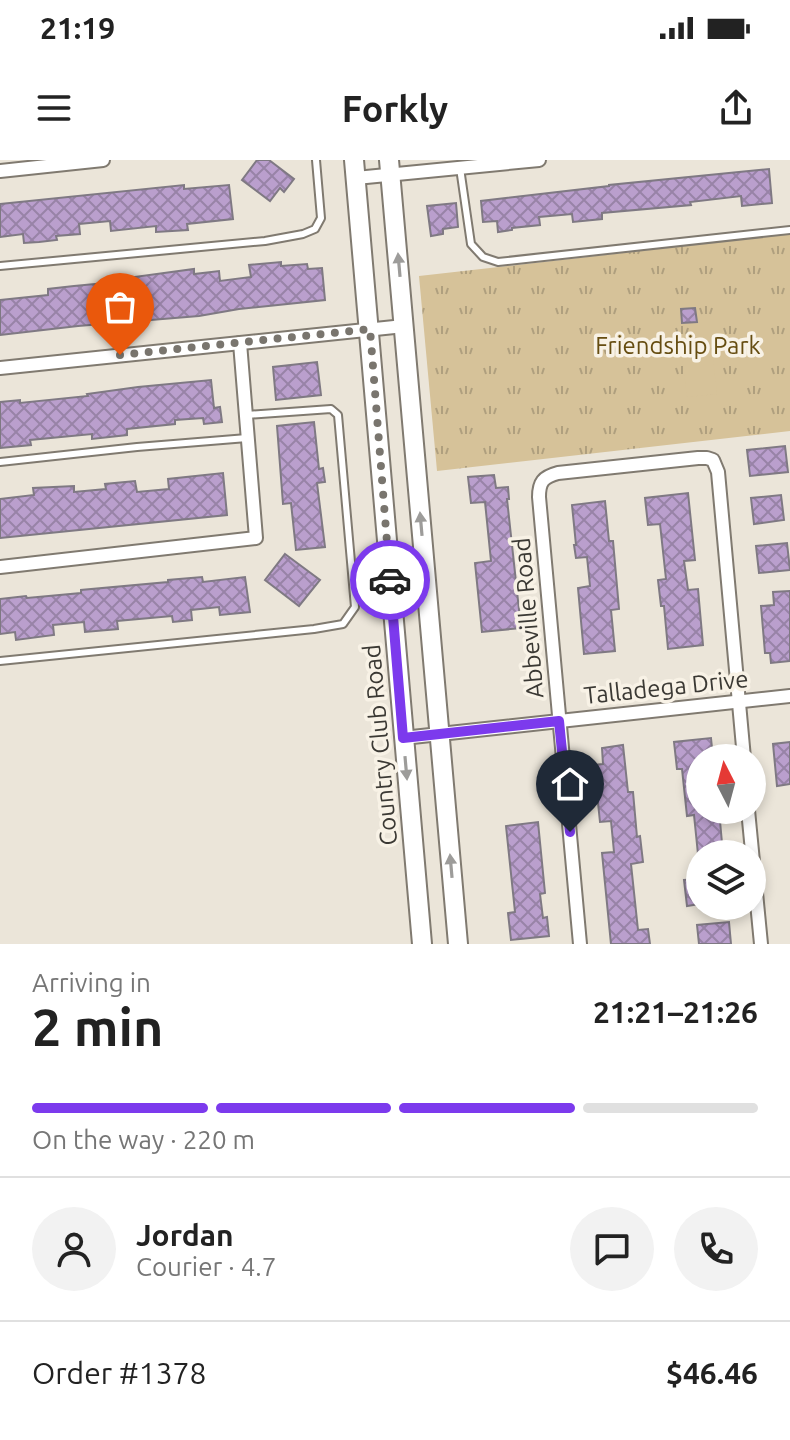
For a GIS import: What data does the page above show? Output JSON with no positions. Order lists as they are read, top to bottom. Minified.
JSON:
{"streets":{"main road":["Country Club Road"],"street":["Abbeville Road","Talladega Drive"]},"crossings":[["Abbeville Road","Talladega Drive"],["Talladega Drive","Country Club Road"]],"parks":["Friendship Park"],"north":"top","page":{"status":"21:19","header":"Forkly","heading":["2 min","Arriving in","21:21–21:26"],"panel":["Jordan","Courier · 4.7","Order #1378","$46.46"],"bar":"On the way · 220 m"}}
